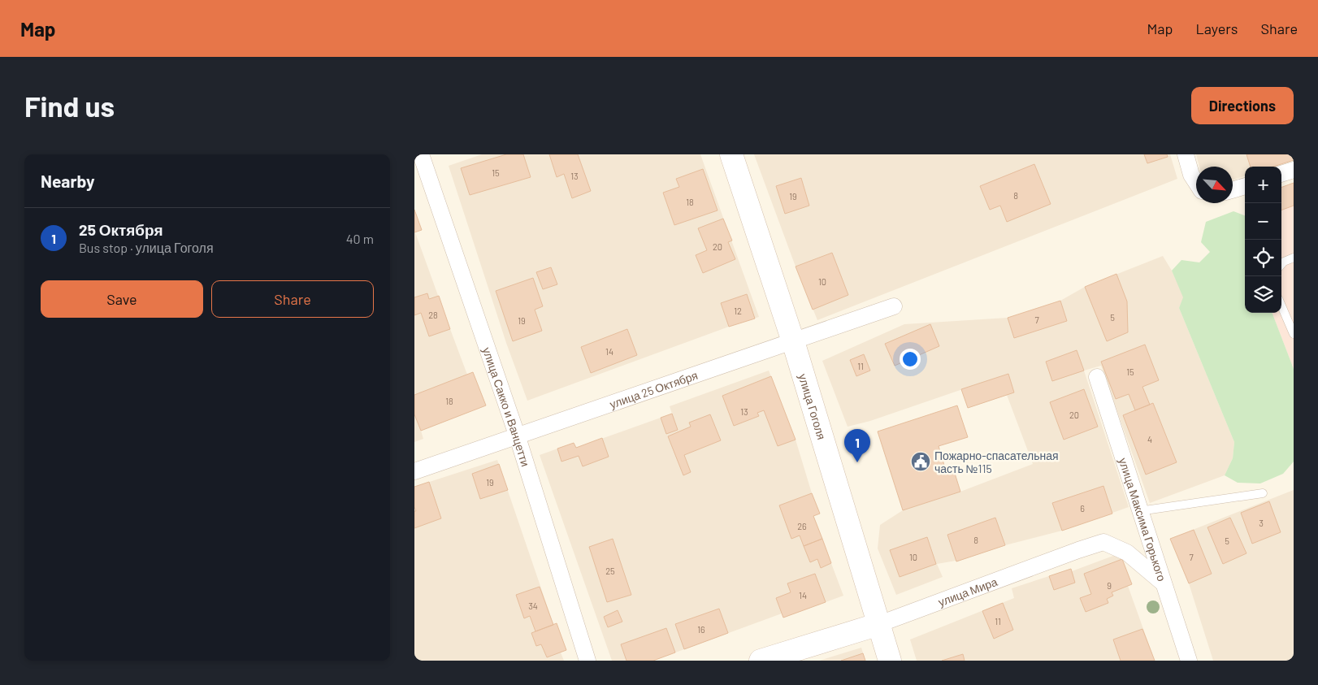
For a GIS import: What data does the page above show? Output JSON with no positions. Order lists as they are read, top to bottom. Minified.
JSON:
{"streets":{"main road":["улица Гоголя","улица Мира"],"street":["улица 25 Октября","улица Сакко и Ванцетти","улица Максима Горького"]},"crossings":[["улица 25 Октября","улица Сакко и Ванцетти"],["улица 25 Октября","улица Гоголя"],["улица Гоголя","улица Мира"],["улица Максима Горького","улица Мира"]],"places":{"public building":["Пожарно-спасательная часть №115"]},"house_numbers":["15","13","8","19","18","20","10","12","28","5","7","19","14","11","15","18","13","20","4","19","6","3","26","8","5","10","7","25","9","14","34","11","16"],"north":"bottom right","page":{"header":"Map","nav":["Map","Layers","Share"],"buttons":["Directions",["Save","Share"]],"title":"Find us","heading":"Nearby","map_buttons":["+","−"],"list":[{"mark":"1","name":"25 Октября","note":"Bus stop · улица Гоголя","value":"40 m"}],"pins":"1"}}
